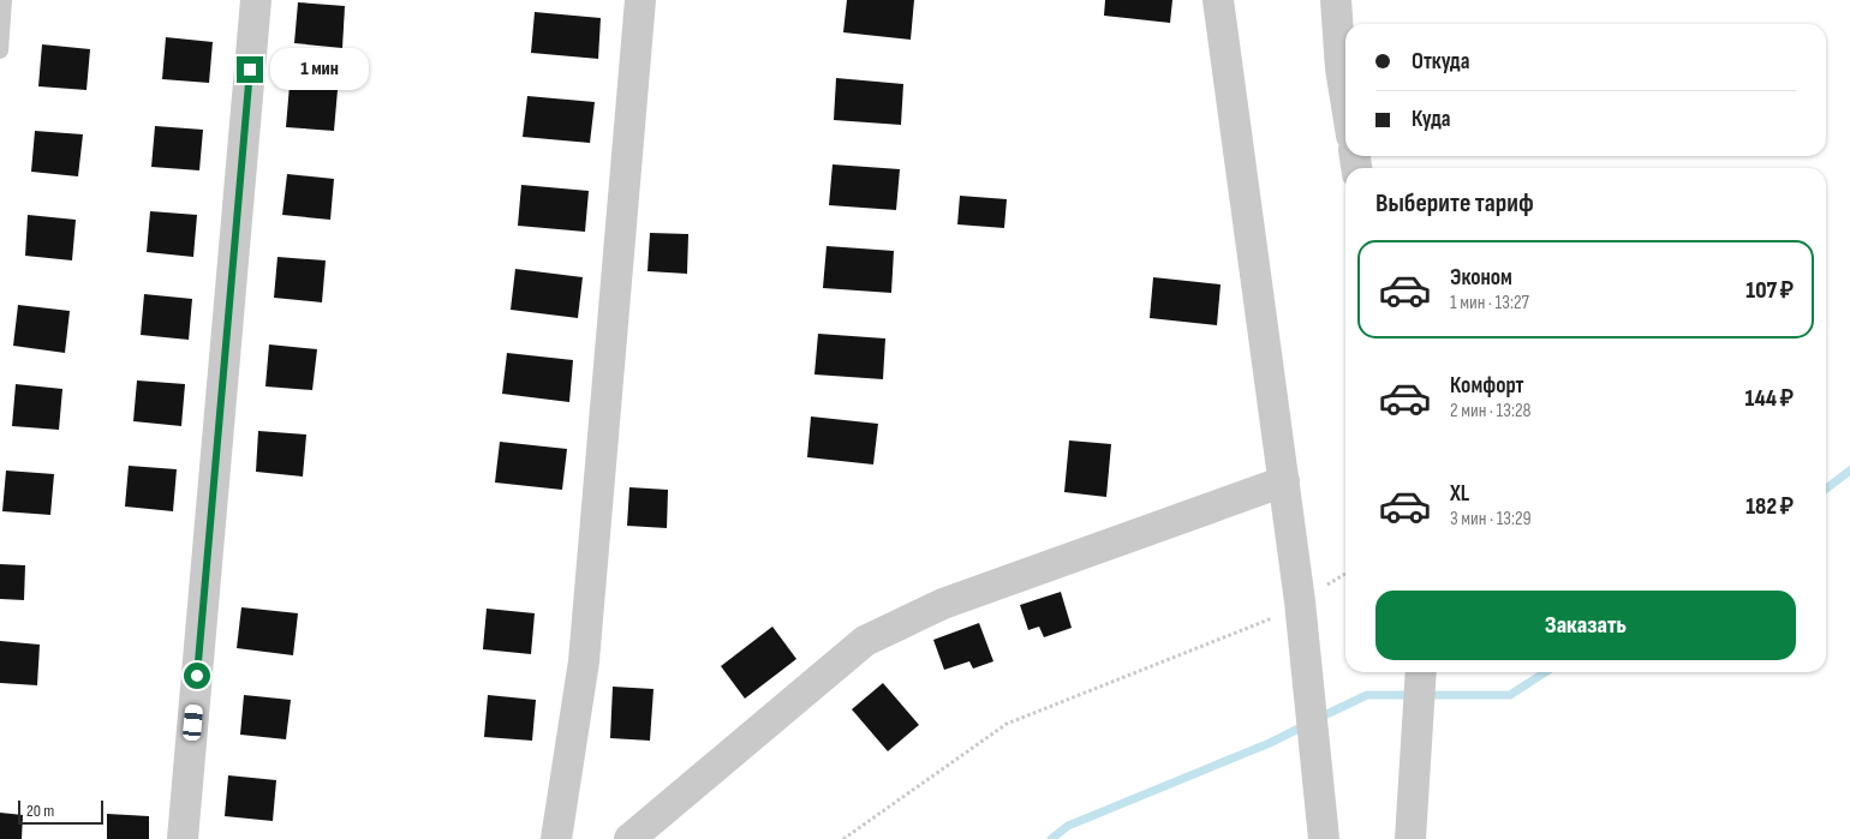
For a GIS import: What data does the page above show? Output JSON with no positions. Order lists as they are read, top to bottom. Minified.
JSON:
{"scale_bar":"20 m","page":{"banner":["Откуда","Куда"],"bubble":"1 мин","heading":"Выберите тариф","list":[{"name":"Эконом","note":"1 мин · 13:27","value":"107 ₽"},{"name":"Комфорт","note":"2 мин · 13:28","value":"144 ₽"},{"name":"XL","note":"3 мин · 13:29","value":"182 ₽"}],"buttons":"Заказать","scale":"20 m"}}
